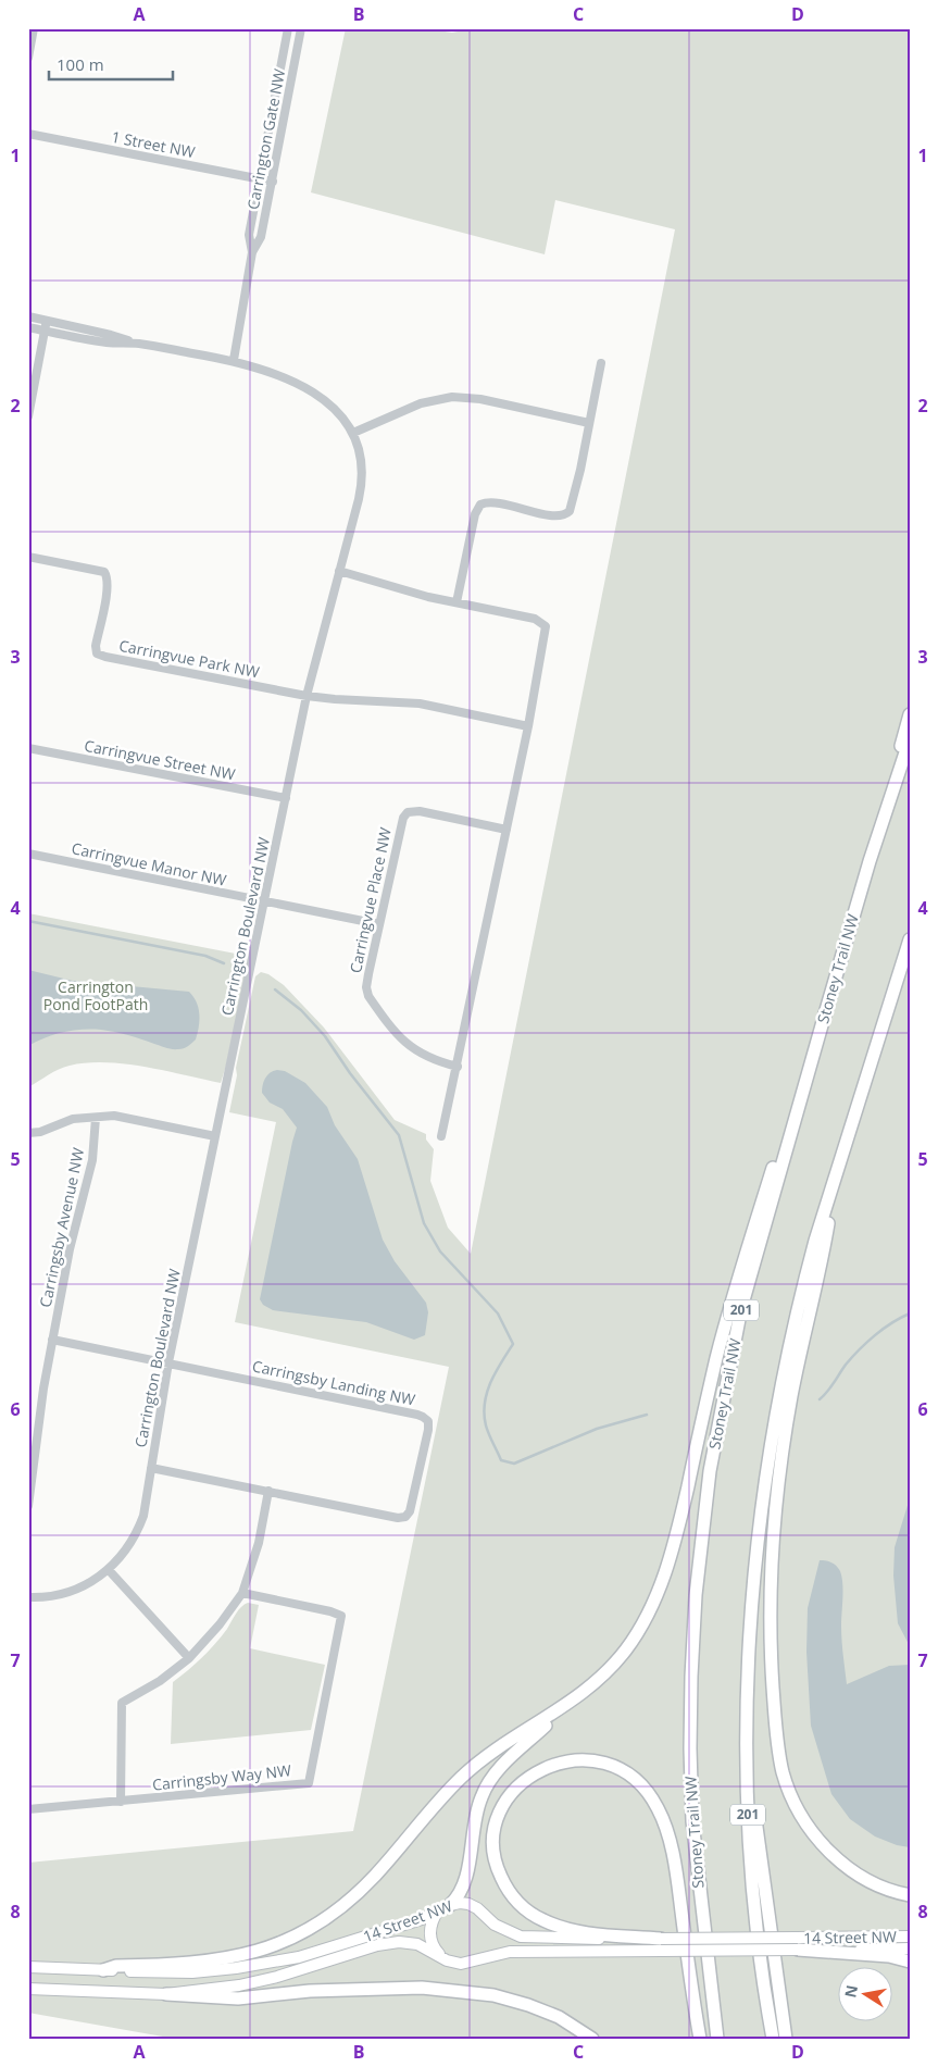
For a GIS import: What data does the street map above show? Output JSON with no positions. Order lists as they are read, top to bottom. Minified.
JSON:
{"streets":{"highway":["Stoney Trail NW","201"],"main road":["14 Street NW"],"street":["Carrington Gate NW","1 Street NW","Carringvue Park NW","Carringvue Street NW","Carringvue Manor NW","Carringvue Place NW","Carrington Boulevard NW","Carringsby Avenue NW","Carringsby Landing NW","Carringsby Way NW"]},"crossings":[["Carrington Gate NW","1 Street NW"],["Carrington Gate NW","Carrington Boulevard NW"],["Carringvue Park NW","Carrington Boulevard NW"],["Carringvue Street NW","Carrington Boulevard NW"],["Carringvue Manor NW","Carringvue Place NW"],["Carringvue Manor NW","Carrington Boulevard NW"],["Carrington Boulevard NW","Carringsby Landing NW"]],"parks":["Carrington Pond FootPath"],"scale_bar":"100 m","north":"left","grid":{"columns":["A","B","C","D"],"rows":["1","2","3","4","5","6","7","8"]}}
